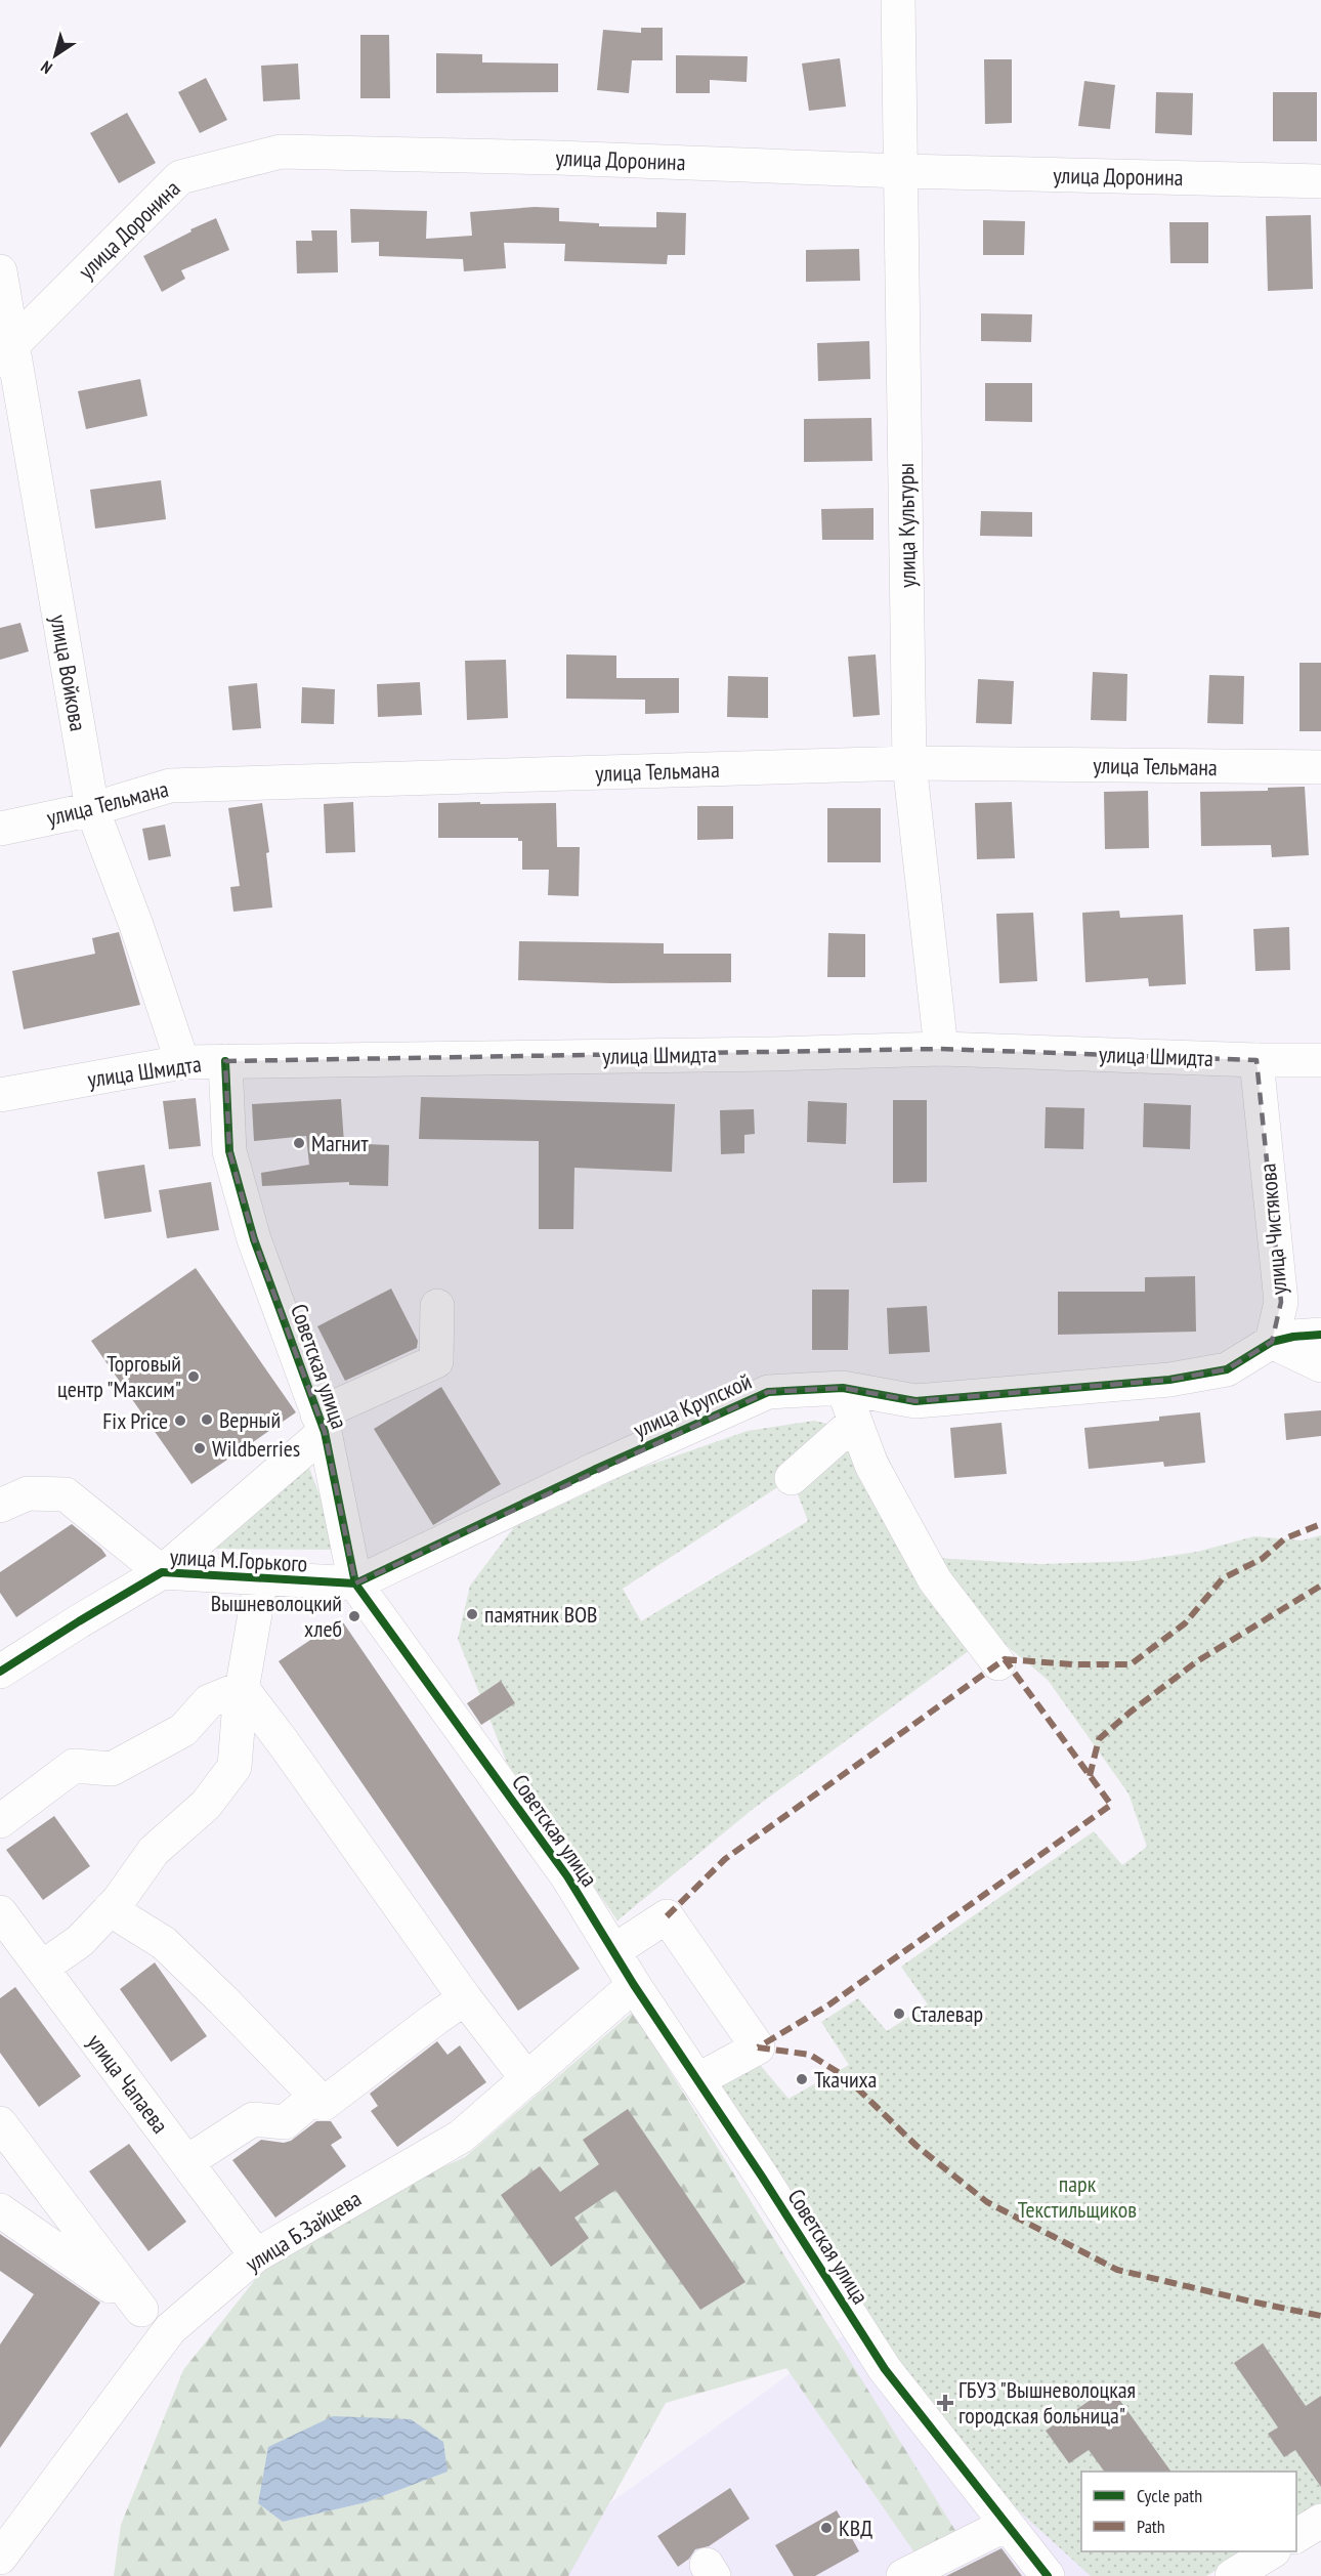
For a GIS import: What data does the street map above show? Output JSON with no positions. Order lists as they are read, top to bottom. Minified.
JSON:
{"streets":{"street":["улица Доронина","улица Культуры","улица Войкова","улица Тельмана","улица Шмидта","улица Чистякова","Советская улица","улица Крупской","улица М.Горького","улица Чапаева","улица Б.Зайцева"]},"crossings":[["улица Доронина","улица Культуры"],["улица Доронина","улица Войкова"],["улица Культуры","улица Тельмана"],["улица Культуры","улица Шмидта"],["улица Войкова","улица Тельмана"],["улица Войкова","улица Шмидта"],["улица Шмидта","улица Чистякова"],["улица Шмидта","Советская улица"],["улица Чистякова","улица Крупской"],["Советская улица","улица Крупской"],["Советская улица","улица М.Горького"],["Советская улица","улица Б.Зайцева"],["улица Крупской","улица М.Горького"],["улица Чапаева","улица Б.Зайцева"]],"parks":["парк Текстильщиков"],"places":{"other":["Магнит","Торговый центр \"Максим\"","Верный","Fix Price","Wildberries","памятник ВОВ","Вышневолоцкий хлеб","Сталевар","Ткачиха","КВД"],"health":["ГБУЗ \"Вышневолоцкая городская больница\""]},"legend":["Cycle path","Path"],"north":"bottom left"}
